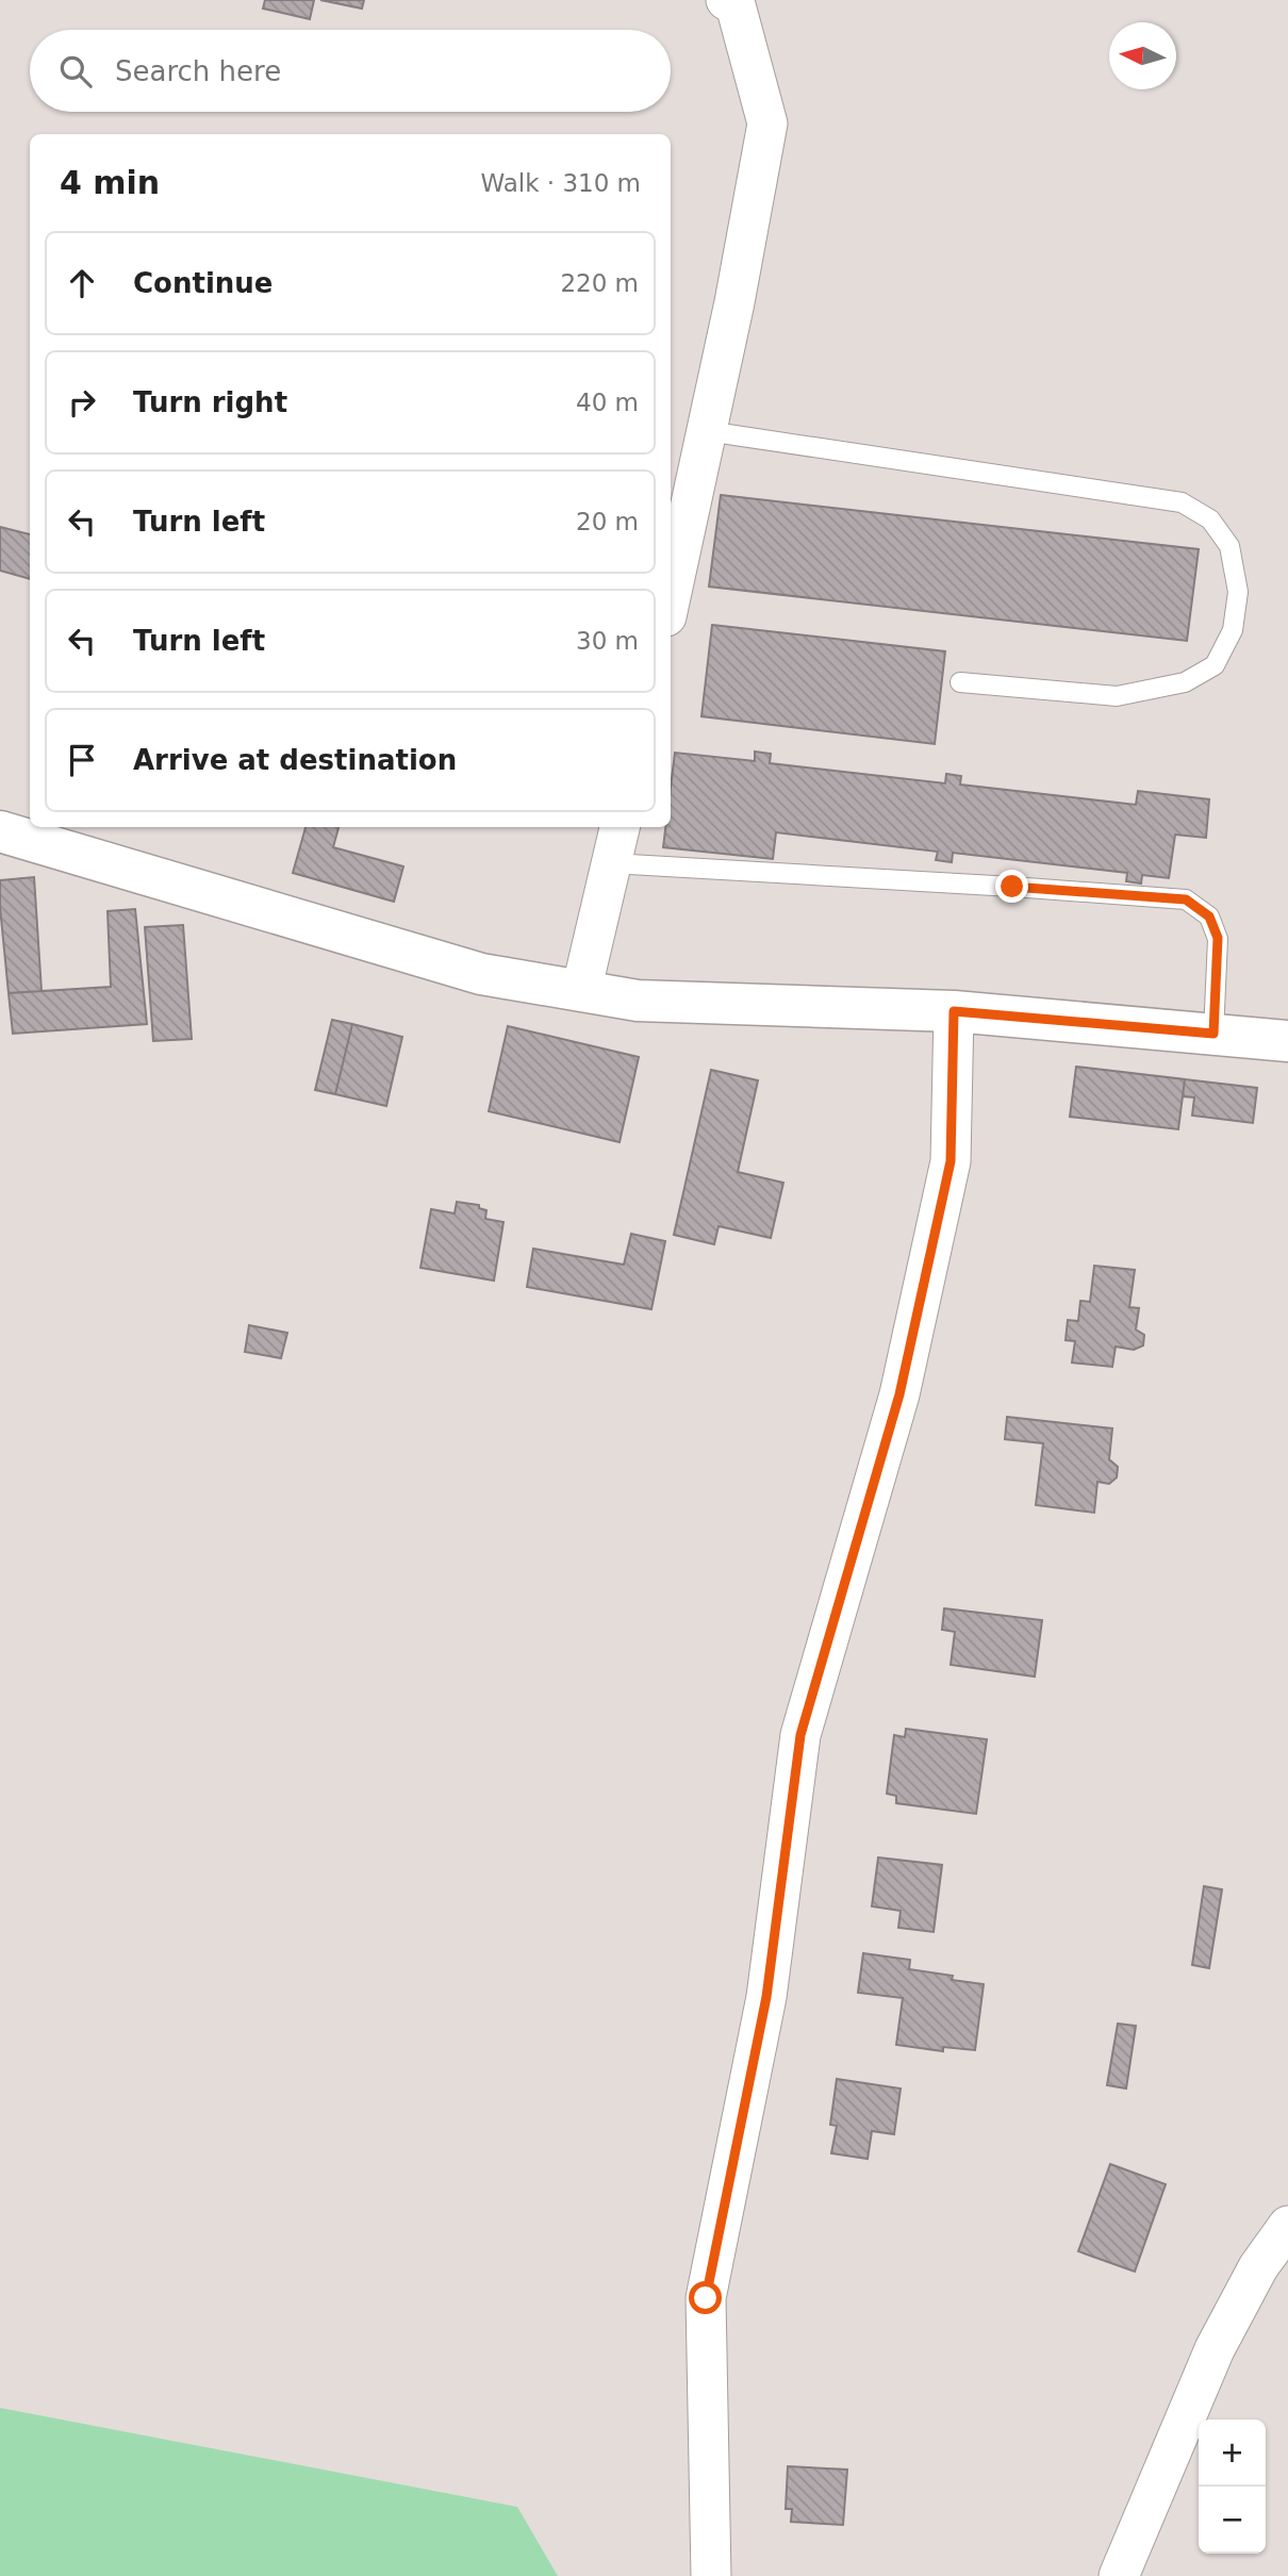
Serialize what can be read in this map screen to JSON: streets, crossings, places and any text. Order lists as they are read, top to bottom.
{
  "north": "left",
  "page": {
    "search": "Search here",
    "heading": ["4 min", "Walk · 310 m"],
    "list": [
      ["Continue", "220 m"],
      ["Turn right", "40 m"],
      ["Turn left", "20 m"],
      ["Turn left", "30 m"],
      "Arrive at destination"
    ],
    "map_buttons": ["+", "−"]
  }
}
